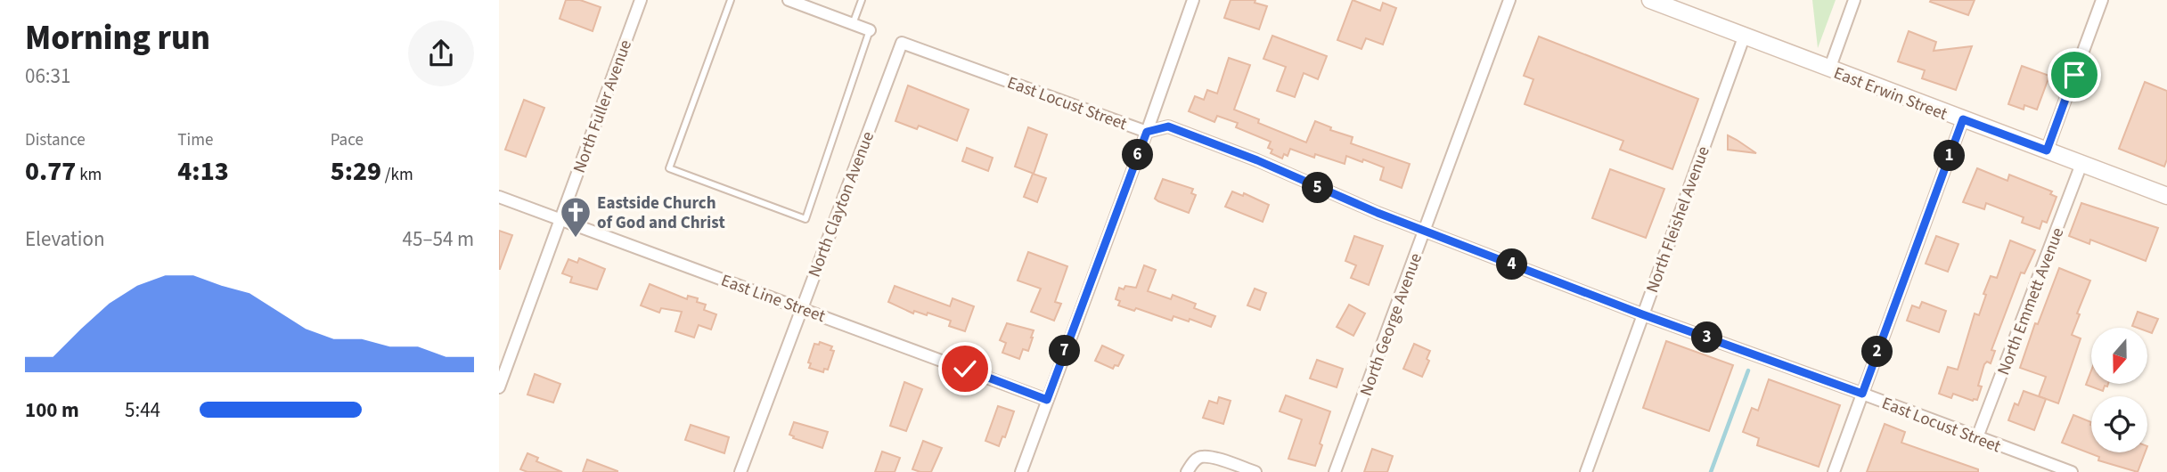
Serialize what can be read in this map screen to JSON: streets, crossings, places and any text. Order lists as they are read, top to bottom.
{
  "streets": {
    "main road": ["East Erwin Street"],
    "street": [
      "East Locust Street",
      "North Fuller Avenue",
      "North Clayton Avenue",
      "North Fleishel Avenue",
      "East Line Street",
      "North Emmett Avenue",
      "North George Avenue"
    ]
  },
  "crossings": [
    ["East Erwin Street", "North Fleishel Avenue"],
    ["East Erwin Street", "North Emmett Avenue"],
    ["East Locust Street", "North Clayton Avenue"],
    ["East Locust Street", "North Fleishel Avenue"],
    ["East Locust Street", "North Emmett Avenue"],
    ["East Locust Street", "North George Avenue"],
    ["North Fuller Avenue", "East Line Street"],
    ["North Clayton Avenue", "East Line Street"]
  ],
  "places": {
    "church": ["Eastside Church of God and Christ"]
  },
  "north": "bottom",
  "page": {
    "heading": ["Morning run", "06:31"],
    "stats": [
      ["Distance", "0.77 km"],
      ["Time", "4:13"],
      ["Pace", "5:29 /km"]
    ],
    "pins": [
      "6",
      "1",
      "5",
      "4",
      "3",
      "7",
      "2"
    ],
    "chart": ["Elevation", "45–54 m"],
    "list": [
      {
        "name": "100 m",
        "note": "5:44"
      }
    ]
  }
}
